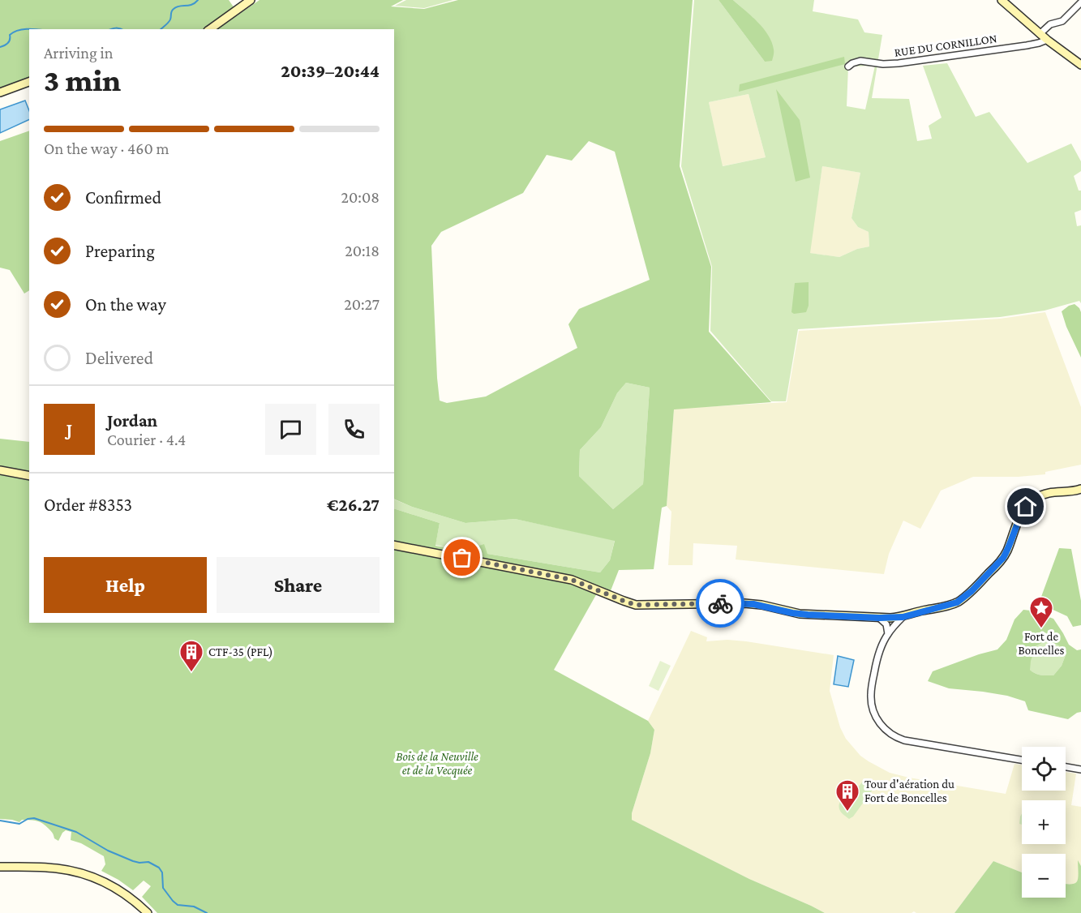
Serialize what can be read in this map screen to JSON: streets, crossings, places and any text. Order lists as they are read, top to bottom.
{
  "streets": {
    "street": ["RUE DU CORNILLON"]
  },
  "parks": ["Bois de la Neuville et de la Vecquée"],
  "places": {
    "place": ["Fort de Boncelles"],
    "building": ["CTF-35 (PFL)", "Tour d'aération du Fort de Boncelles"]
  },
  "page": {
    "heading": ["3 min", "Arriving in", "20:39–20:44"],
    "panel": [
      "Jordan",
      "Courier · 4.4",
      "Order #8353",
      "€26.27"
    ],
    "bar": "On the way · 460 m",
    "list": [
      ["Confirmed", "20:08"],
      ["Preparing", "20:18"],
      ["On the way", "20:27"],
      "Delivered"
    ],
    "round": "J",
    "buttons": ["Help", "Share"],
    "map_buttons": ["+", "−"]
  }
}
